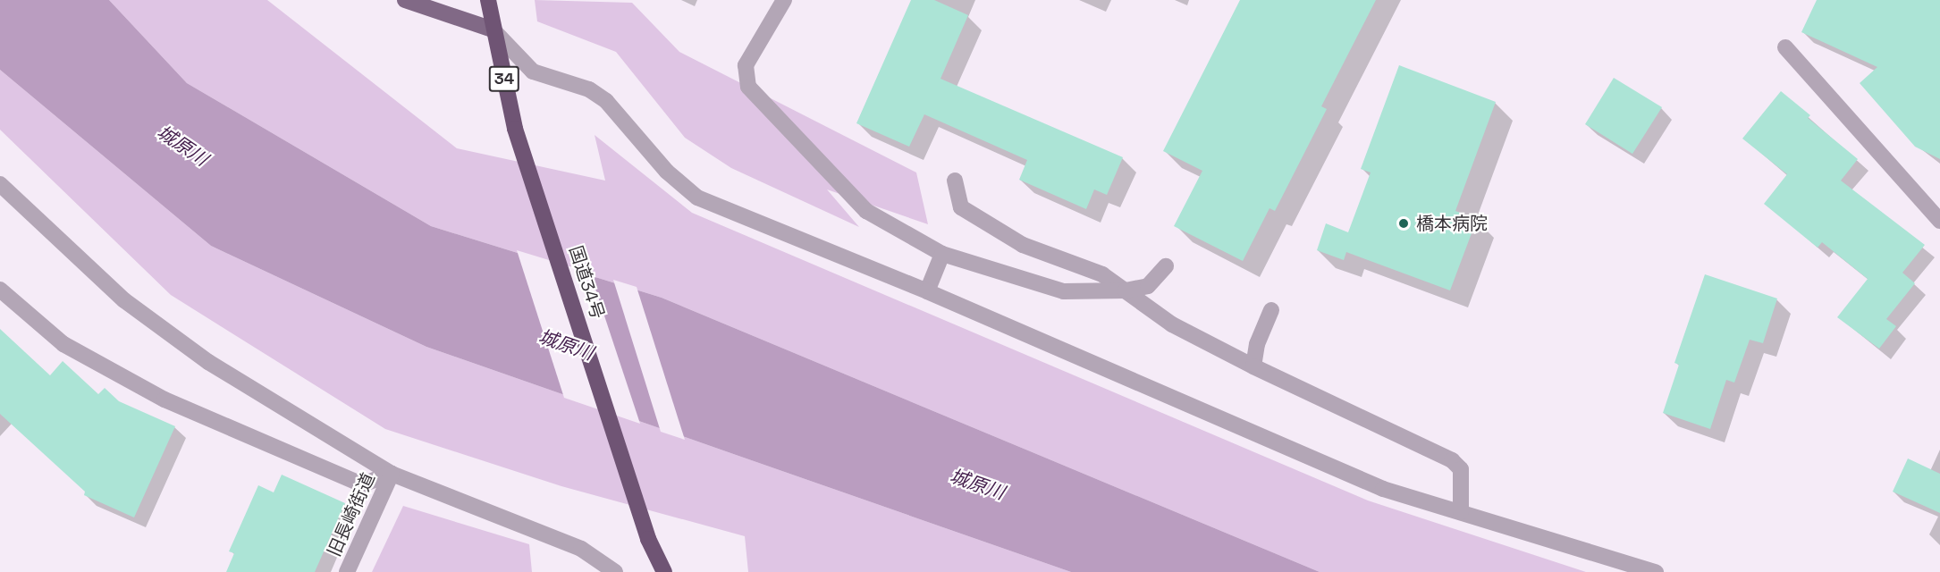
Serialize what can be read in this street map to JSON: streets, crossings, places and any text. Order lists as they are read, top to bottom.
{
  "streets": {
    "highway": ["34", "国道34号"],
    "street": ["旧長崎街道"]
  },
  "water": ["城原川"],
  "places": ["橋本病院"]
}
